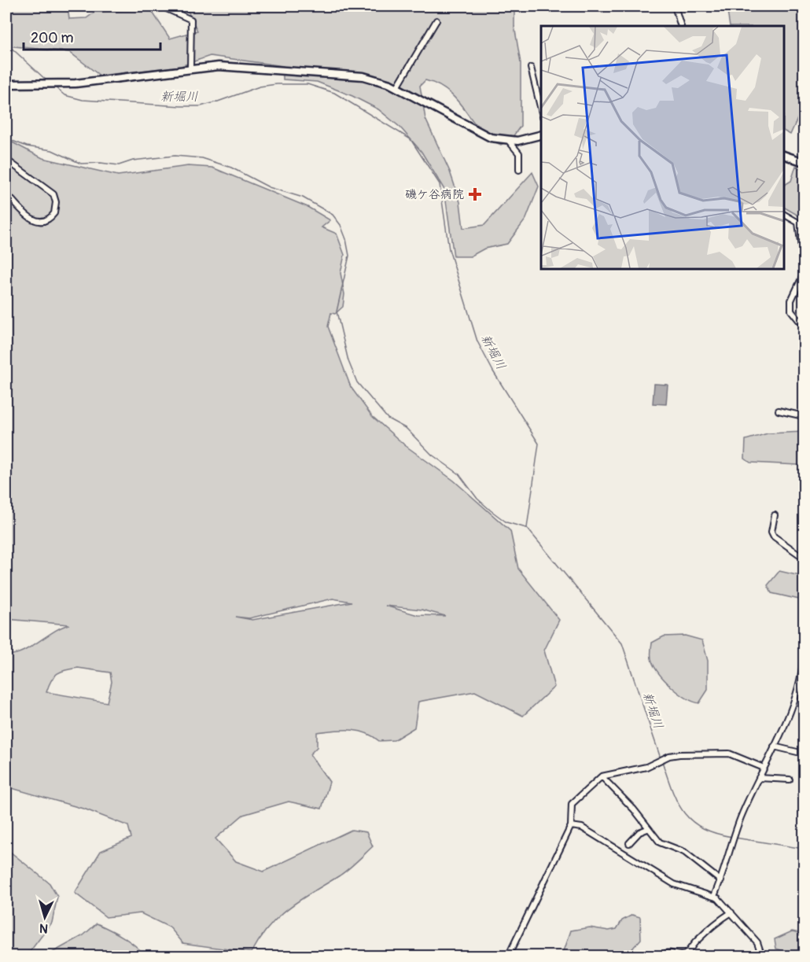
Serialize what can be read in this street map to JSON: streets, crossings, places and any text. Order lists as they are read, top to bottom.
{
  "water": ["新堀川"],
  "places": {
    "health": ["磯ケ谷病院"]
  },
  "scale_bar": "200 m",
  "north": "bottom"
}
